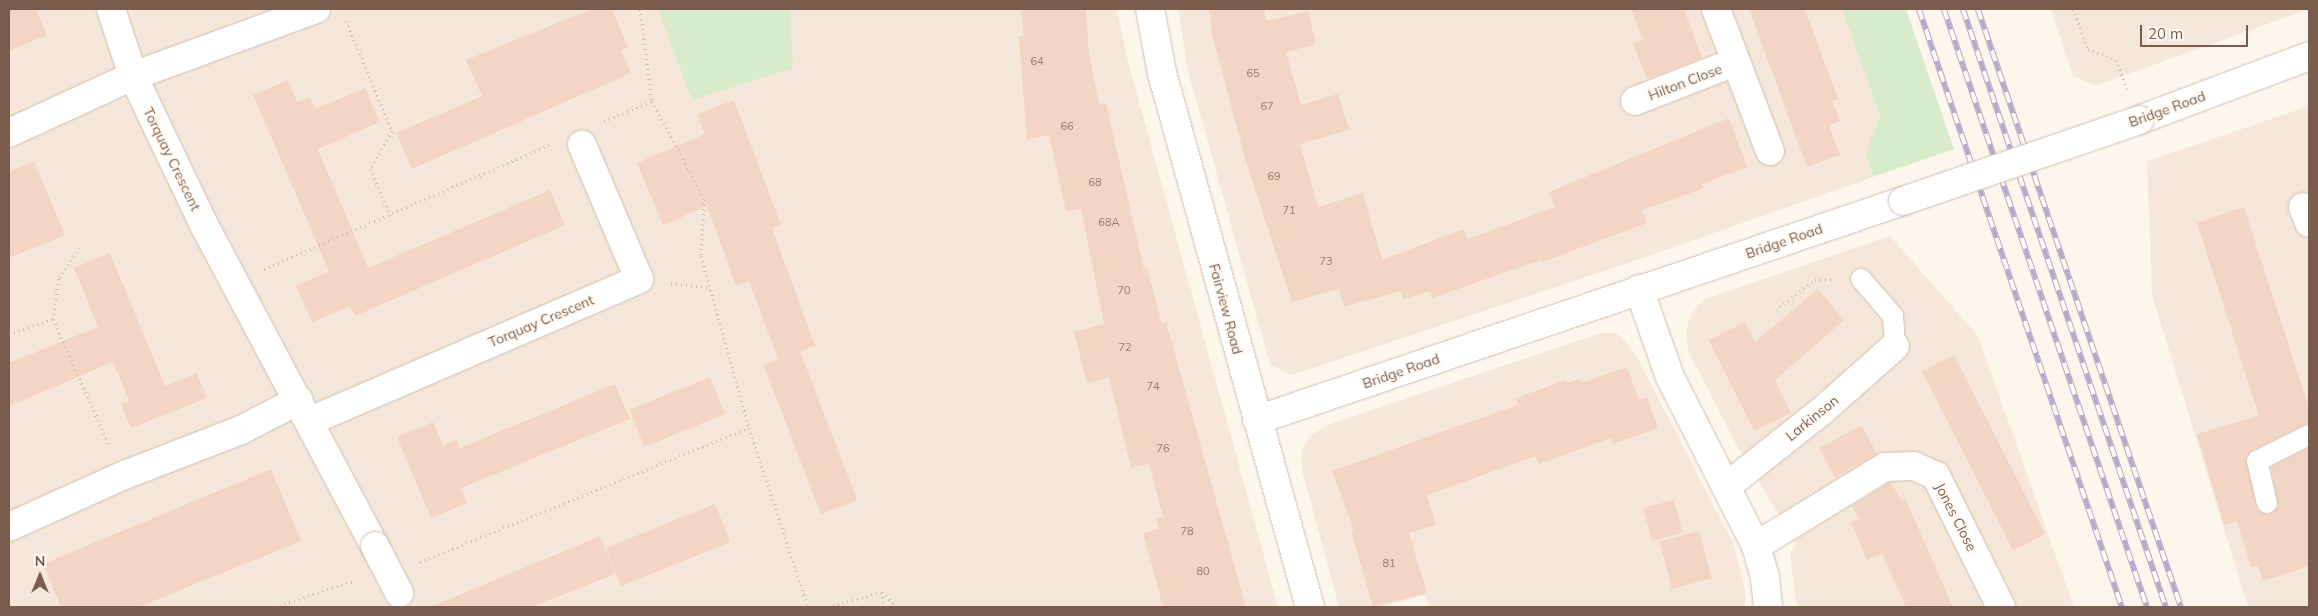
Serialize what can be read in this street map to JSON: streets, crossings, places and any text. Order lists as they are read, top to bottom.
{
  "streets": {
    "street": [
      "Hilton Close",
      "Bridge Road",
      "Torquay Crescent",
      "Fairview Road",
      "Larkinson",
      "Jones Close"
    ]
  },
  "crossings": [
    ["Bridge Road", "Fairview Road"]
  ],
  "house_numbers": [
    "64",
    "65",
    "67",
    "66",
    "69",
    "68",
    "71",
    "68A",
    "73",
    "70",
    "72",
    "74",
    "76",
    "78",
    "81",
    "80"
  ],
  "scale_bar": "20 m",
  "north": "top"
}
